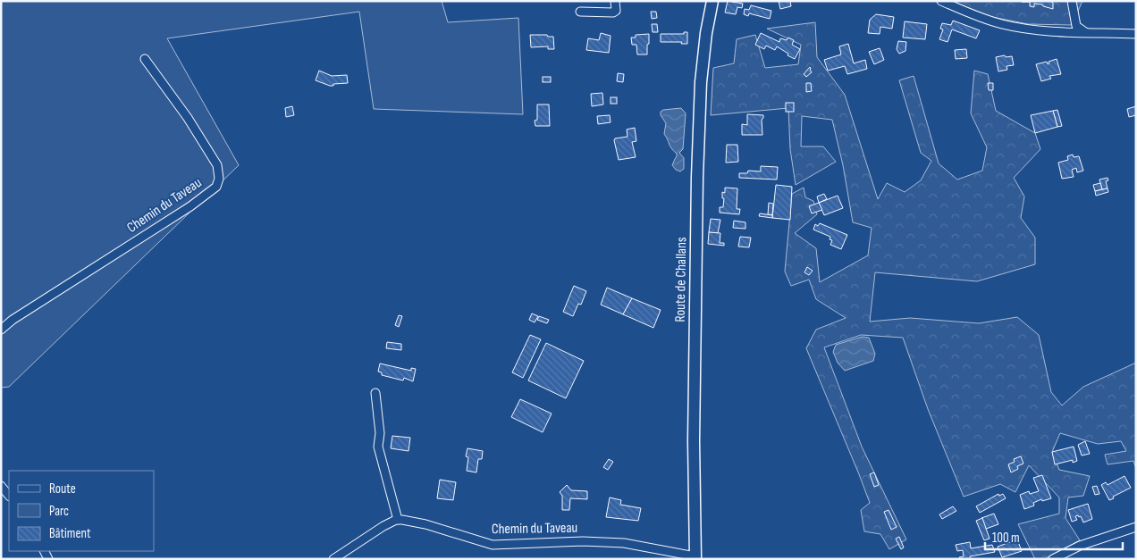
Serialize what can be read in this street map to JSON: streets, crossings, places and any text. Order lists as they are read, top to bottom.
{
  "streets": {
    "main road": ["Route de Challans"],
    "street": ["Chemin du Taveau"]
  },
  "crossings": [
    ["Chemin du Taveau", "Route de Challans"]
  ],
  "legend": ["Route", "Parc", "Bâtiment"],
  "scale_bar": "100 m"
}
